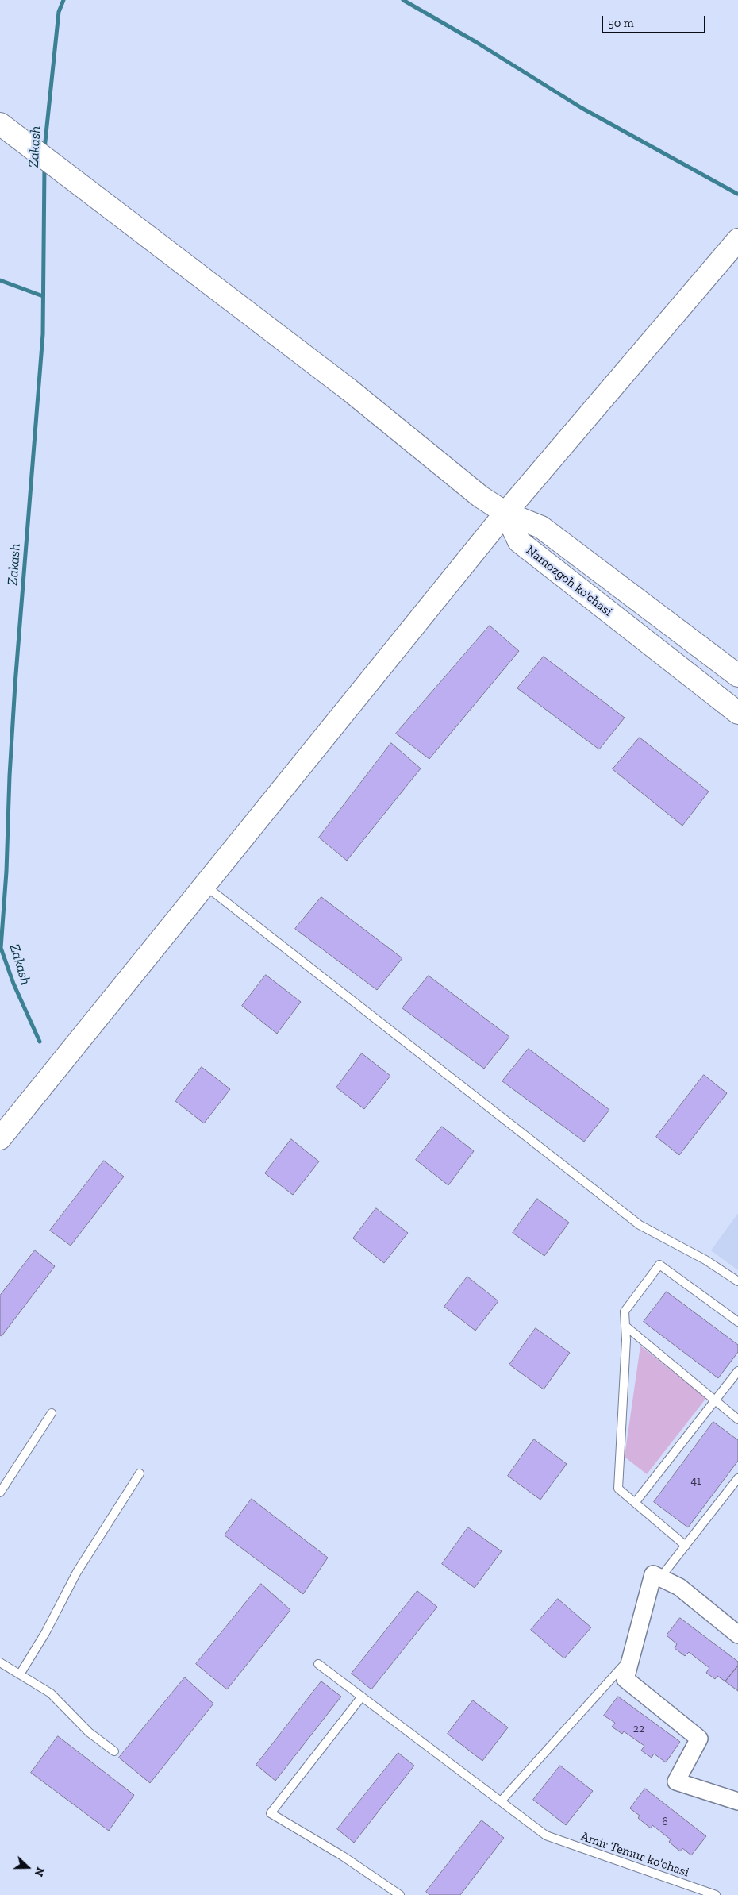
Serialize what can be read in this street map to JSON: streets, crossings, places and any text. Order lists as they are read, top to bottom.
{
  "streets": {
    "main road": ["Namozgoh ko'chasi"],
    "lane": ["Amir Temur ko'chasi"]
  },
  "water": ["Zakash"],
  "house_numbers": ["41", "22", "6"],
  "scale_bar": "50 m",
  "north": "right"
}
